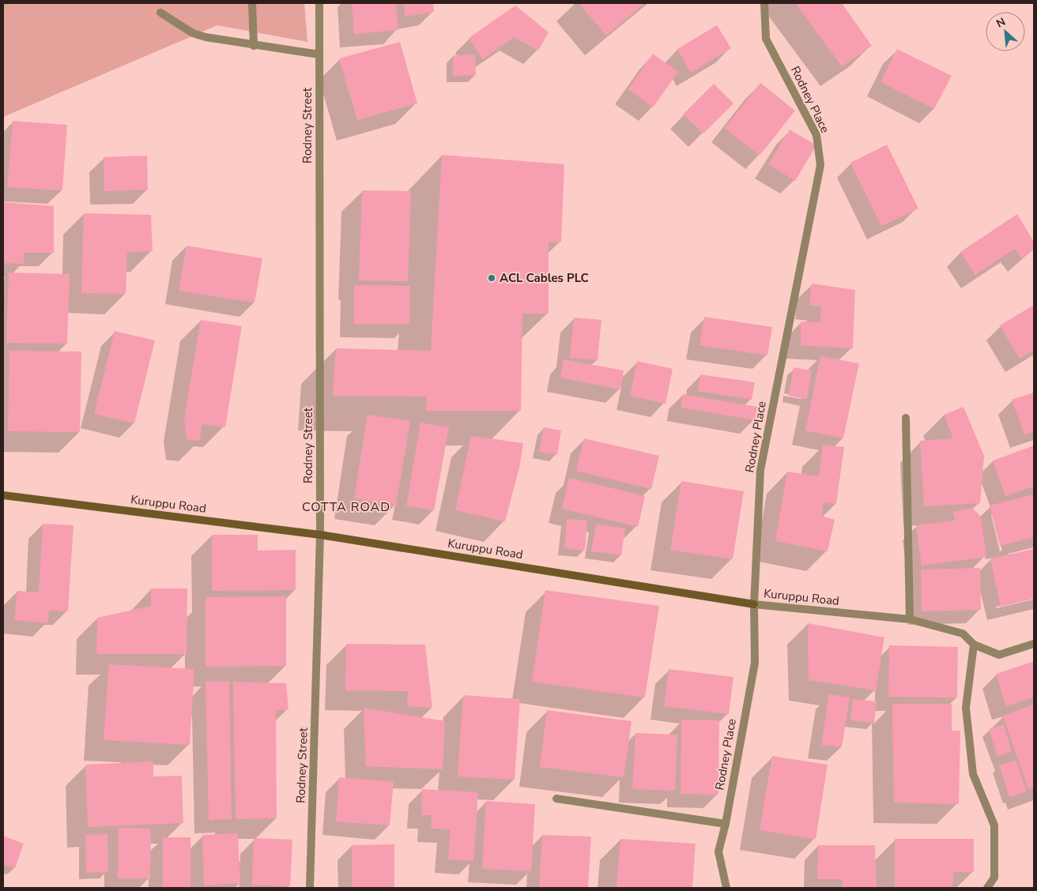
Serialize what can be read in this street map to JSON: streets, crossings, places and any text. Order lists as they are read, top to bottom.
{
  "streets": {
    "street": ["Rodney Place", "Rodney Street", "Kuruppu Road"]
  },
  "crossings": [
    ["Rodney Place", "Kuruppu Road"],
    ["Rodney Street", "Kuruppu Road"]
  ],
  "districts": ["COTTA ROAD"],
  "places": ["ACL Cables PLC"],
  "north": "top left"
}
